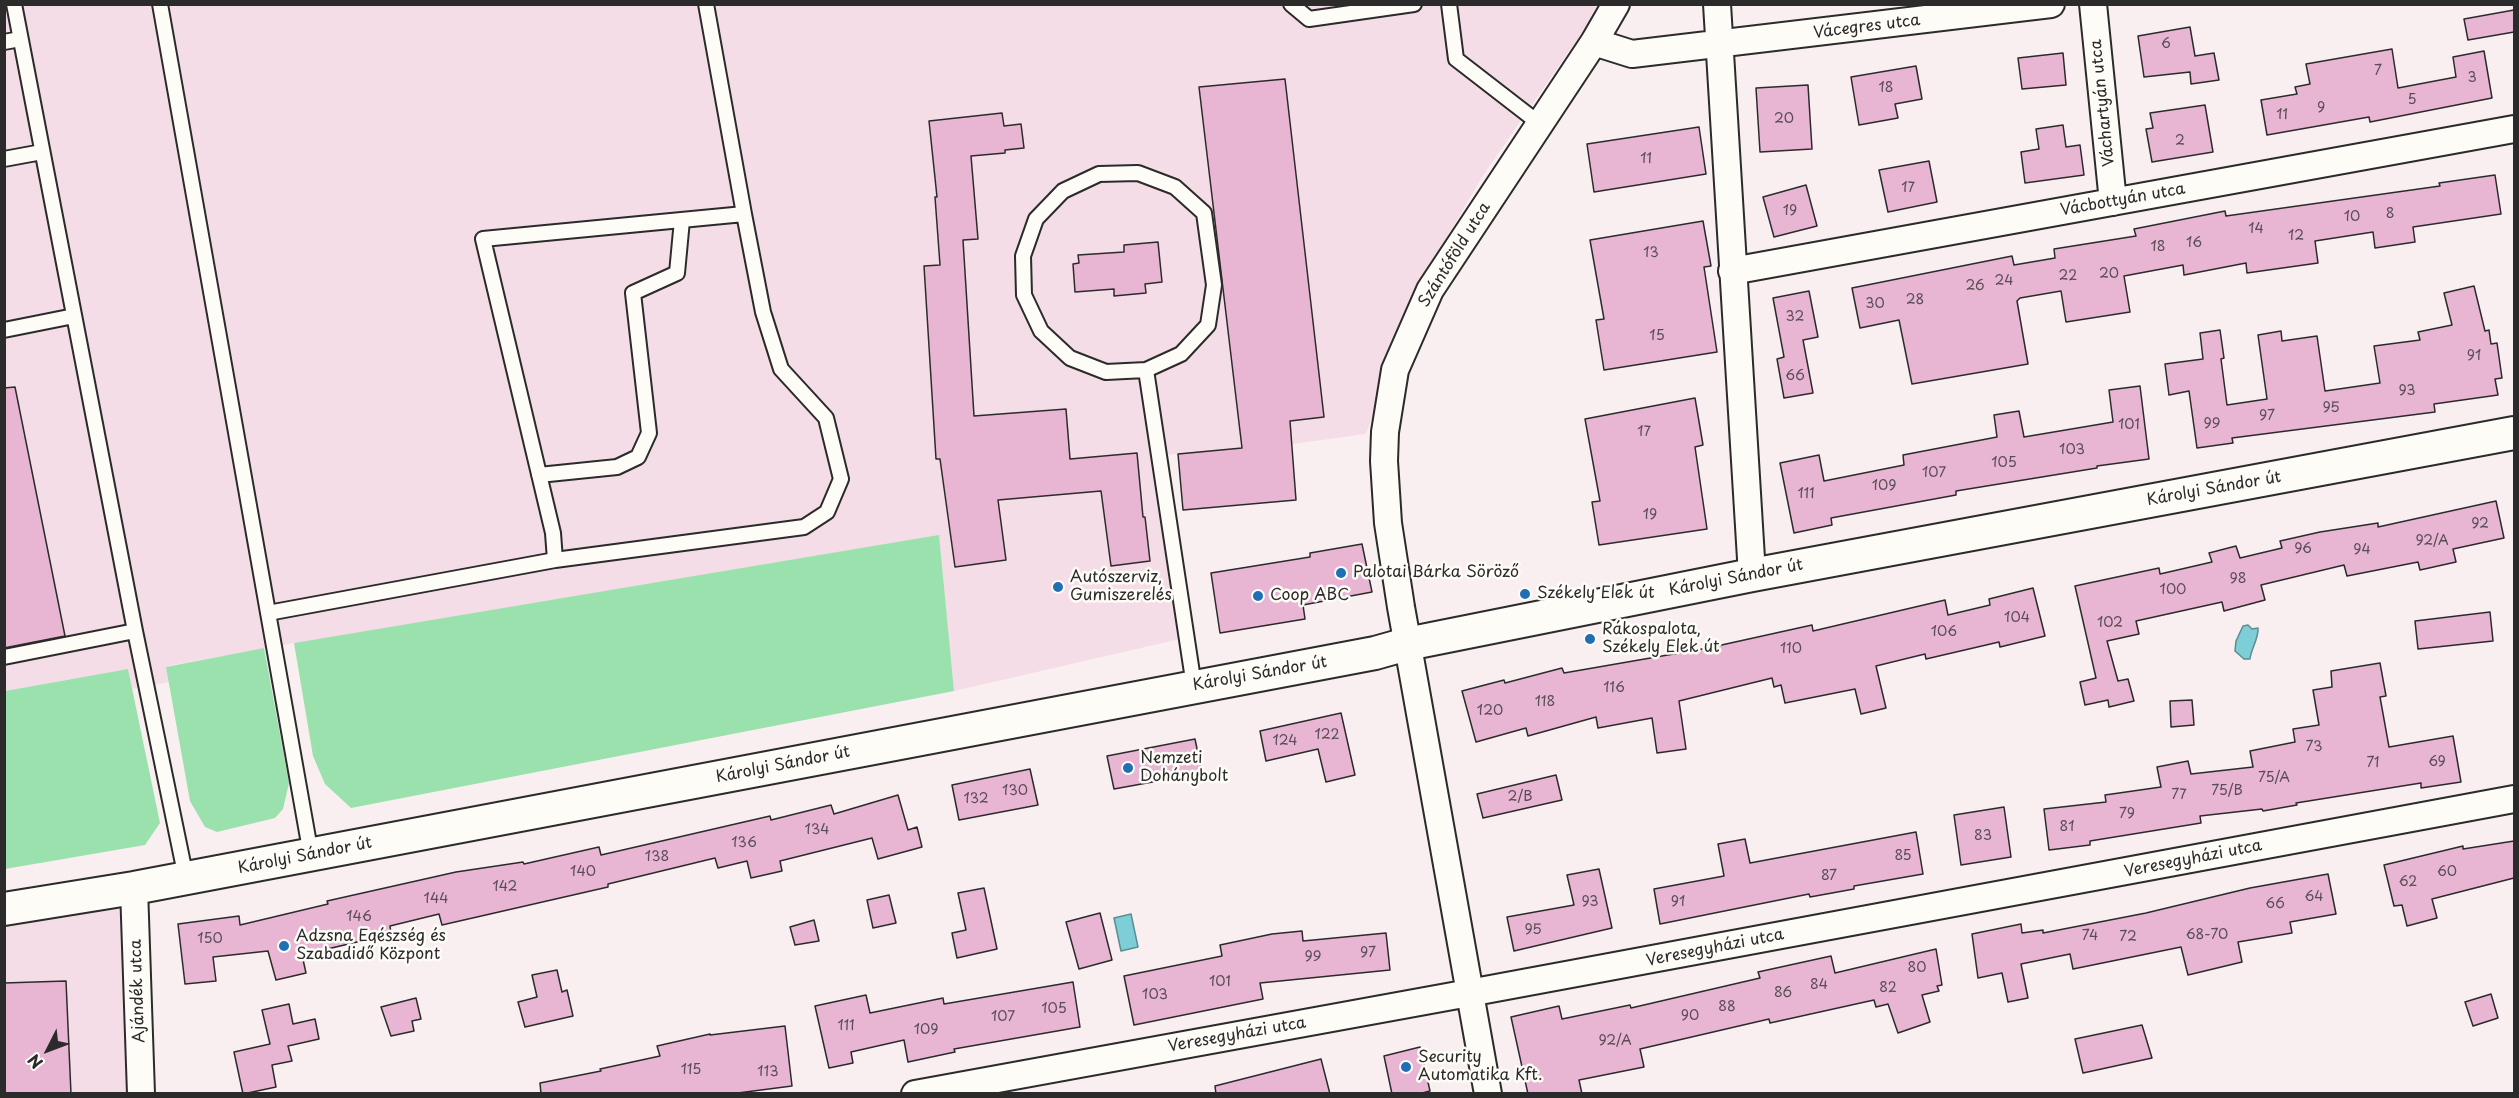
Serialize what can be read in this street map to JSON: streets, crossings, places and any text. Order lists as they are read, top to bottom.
{
  "streets": {
    "street": [
      "Vácegres utca",
      "Váchartyán utca",
      "Vácbottyán utca",
      "Szántóföld utca",
      "Károlyi Sándor út",
      "Veresegyházi utca",
      "Ajándék utca"
    ]
  },
  "crossings": [
    ["Vácegres utca", "Szántóföld utca"],
    ["Váchartyán utca", "Vácbottyán utca"],
    ["Szántóföld utca", "Károlyi Sándor út"],
    ["Károlyi Sándor út", "Ajándék utca"]
  ],
  "places": [
    "Palotai Bárka Söröző",
    "Autószerviz, Gumiszerelés",
    "Székely Elek út",
    "Coop ABC",
    "Rákospalota, Székely Elek út",
    "Nemzeti Dohánybolt",
    "Adzsna Egészség és Szabadidő Központ",
    "Security Automatika Kft."
  ],
  "house_numbers": [
    "6",
    "7",
    "3",
    "18",
    "5",
    "9",
    "11",
    "20",
    "2",
    "11",
    "17",
    "19",
    "8",
    "10",
    "14",
    "12",
    "16",
    "18",
    "13",
    "20",
    "22",
    "24",
    "26",
    "28",
    "30",
    "32",
    "15",
    "91",
    "66",
    "93",
    "95",
    "97",
    "99",
    "101",
    "17",
    "103",
    "105",
    "107",
    "109",
    "111",
    "19",
    "92",
    "92/A",
    "96",
    "94",
    "98",
    "100",
    "104",
    "102",
    "106",
    "110",
    "116",
    "118",
    "120",
    "122",
    "124",
    "73",
    "69",
    "71",
    "75/A",
    "130",
    "75/B",
    "77",
    "2/B",
    "132",
    "79",
    "81",
    "134",
    "83",
    "136",
    "85",
    "138",
    "140",
    "60",
    "87",
    "62",
    "142",
    "64",
    "144",
    "93",
    "91",
    "66",
    "146",
    "95",
    "68-70",
    "74",
    "72",
    "150",
    "97",
    "99",
    "80",
    "101",
    "84",
    "82",
    "86",
    "103",
    "88",
    "105",
    "90",
    "107",
    "111",
    "109",
    "92/A",
    "115",
    "113"
  ],
  "north": "bottom left"
}
